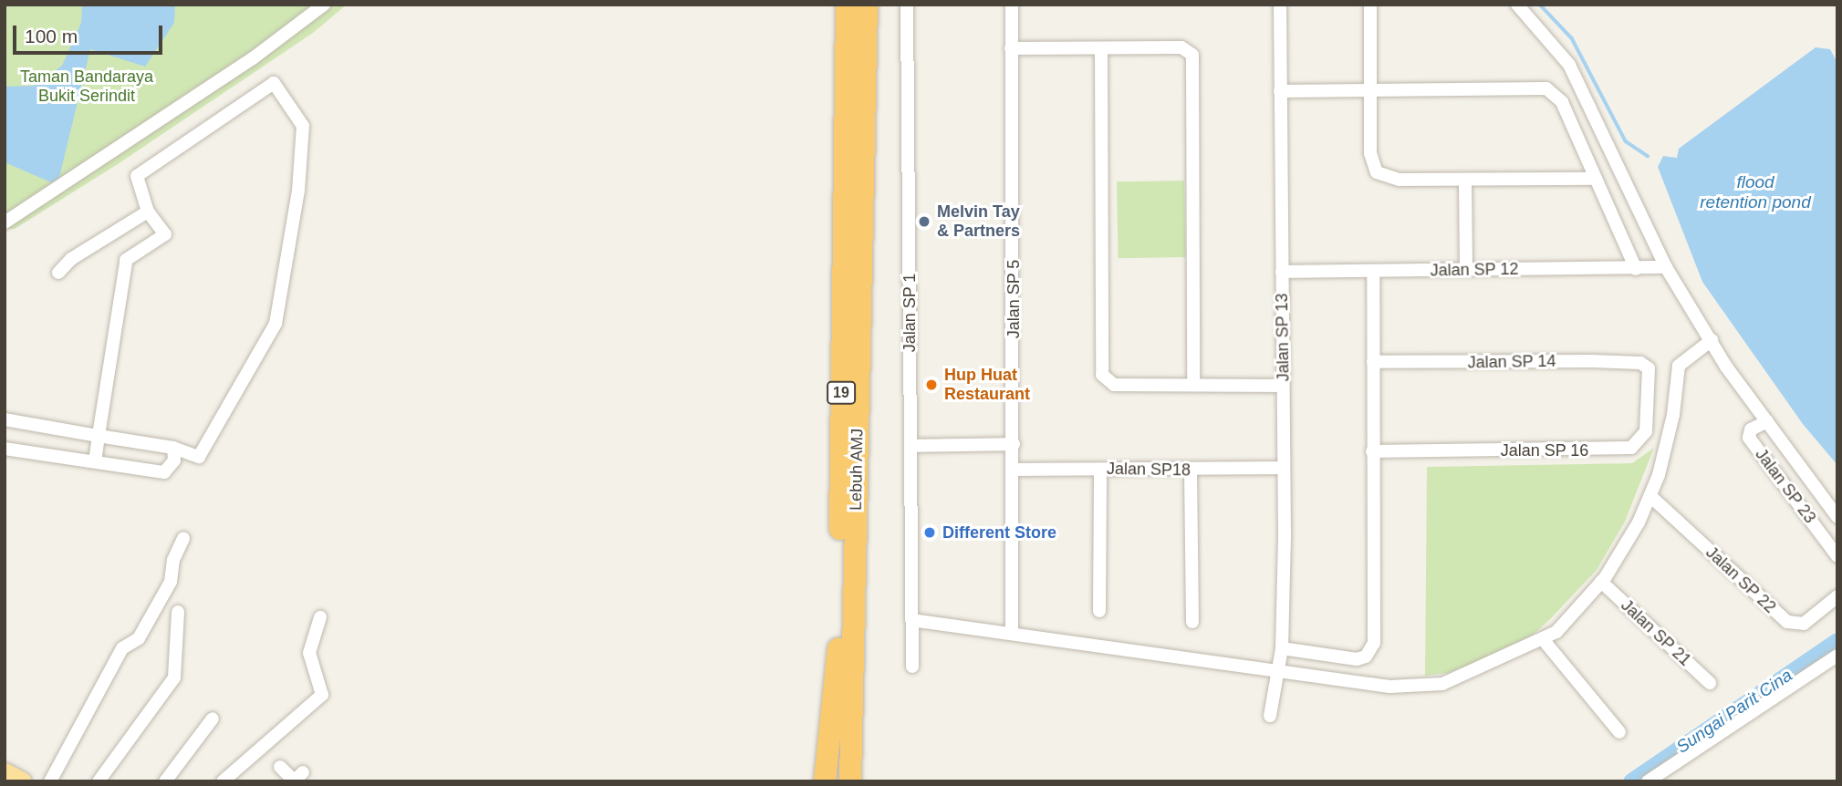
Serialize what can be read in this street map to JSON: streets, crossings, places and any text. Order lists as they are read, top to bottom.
{
  "streets": {
    "highway": ["19", "Lebuh AMJ"],
    "street": [
      "Jalan SP 12",
      "Jalan SP 5",
      "Jalan SP 1",
      "Jalan SP 13",
      "Jalan SP 14",
      "Jalan SP 16",
      "Jalan SP18",
      "Jalan SP 23",
      "Jalan SP 22",
      "Jalan SP 21"
    ]
  },
  "crossings": [
    ["Jalan SP 12", "Jalan SP 13"],
    ["Jalan SP 5", "Jalan SP18"],
    ["Jalan SP 13", "Jalan SP18"],
    ["Jalan SP 14", "Jalan SP 16"]
  ],
  "water": ["flood retention pond", "Sungai Parit Cina"],
  "parks": ["Taman Bandaraya Bukit Serindit"],
  "places": ["Melvin Tay & Partners", "Hup Huat Restaurant", "Different Store"],
  "scale_bar": "100 m"
}
